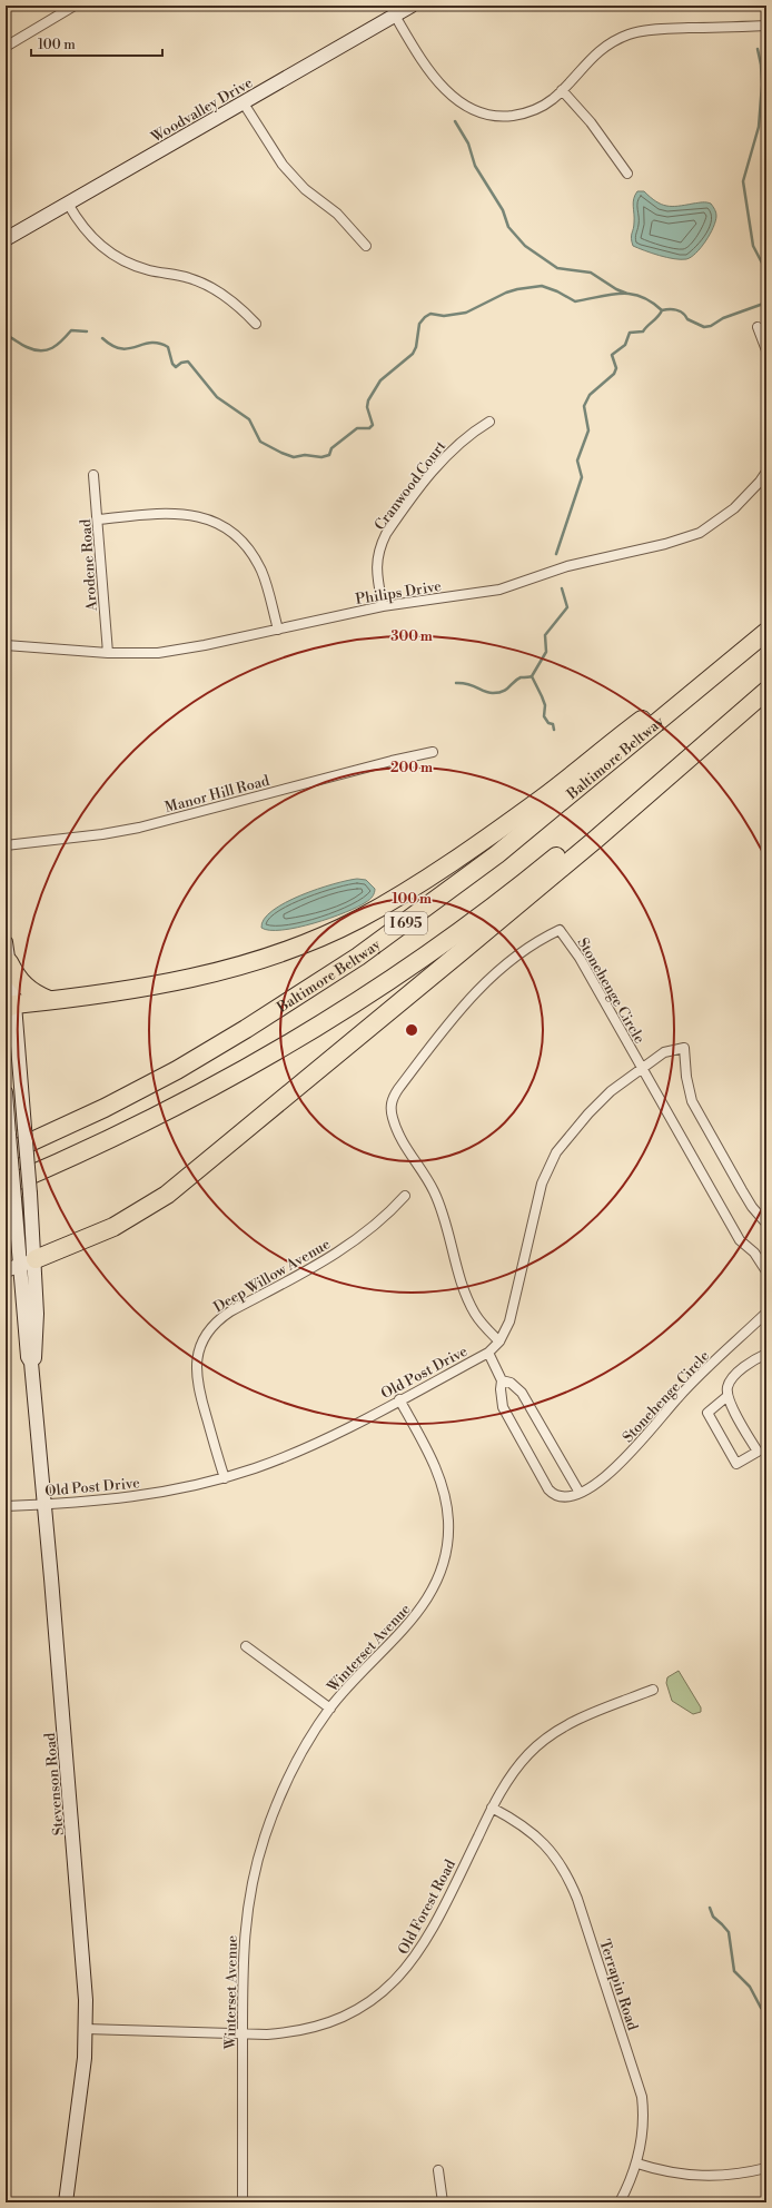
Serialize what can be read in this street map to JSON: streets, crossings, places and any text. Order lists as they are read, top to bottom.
{
  "streets": {
    "highway": ["Baltimore Beltway", "I 695"],
    "main road": ["Woodvalley Drive", "Stevenson Road"],
    "street": [
      "Cranwood Court",
      "Arodene Road",
      "Philips Drive",
      "Manor Hill Road",
      "Stonehenge Circle",
      "Deep Willow Avenue",
      "Old Post Drive",
      "Winterset Avenue",
      "Old Forest Road",
      "Terrapin Road"
    ]
  },
  "crossings": [
    ["Cranwood Court", "Philips Drive"],
    ["Arodene Road", "Philips Drive"],
    ["I 695", "Stevenson Road"],
    ["Stonehenge Circle", "Old Post Drive"],
    ["Deep Willow Avenue", "Old Post Drive"],
    ["Old Post Drive", "Winterset Avenue"],
    ["Old Post Drive", "Stevenson Road"],
    ["Winterset Avenue", "Old Forest Road"],
    ["Stevenson Road", "Old Forest Road"],
    ["Old Forest Road", "Terrapin Road"]
  ],
  "scale_bar": "100 m",
  "rings": ["300 m", "200 m", "100 m"]
}
